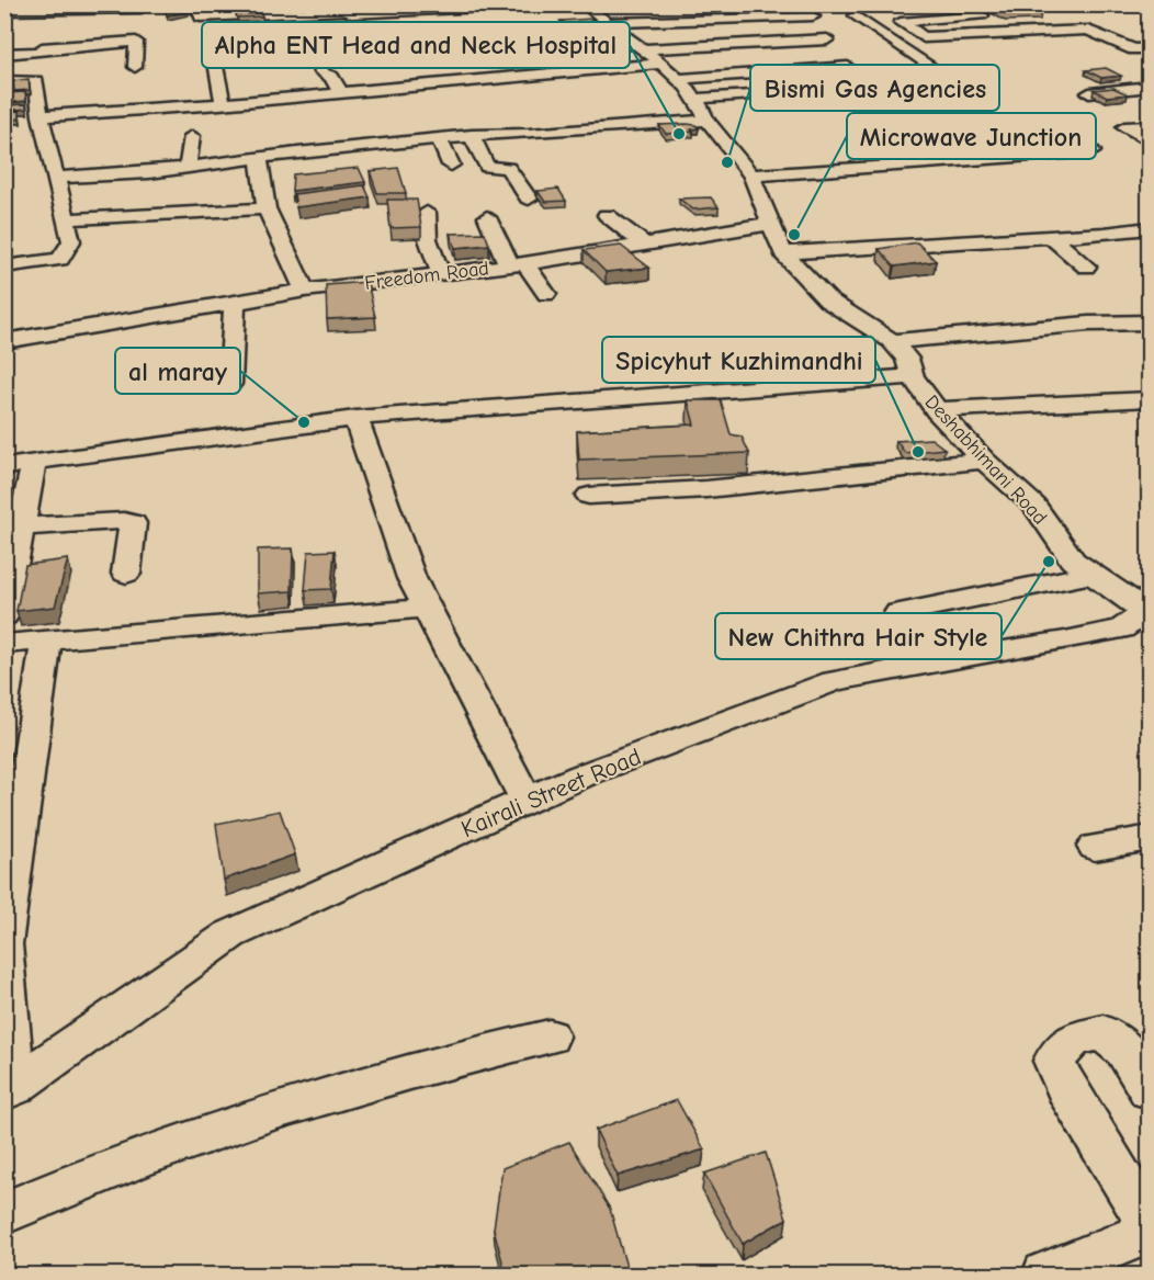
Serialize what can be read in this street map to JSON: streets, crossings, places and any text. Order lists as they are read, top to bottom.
{
  "streets": {
    "street": ["Freedom Road", "Deshabhimani Road", "Kairali Street Road"]
  },
  "crossings": [
    ["Freedom Road", "Deshabhimani Road"],
    ["Deshabhimani Road", "Kairali Street Road"]
  ],
  "places": [
    "Alpha ENT Head and Neck Hospital",
    "Bismi Gas Agencies",
    "Microwave Junction",
    "al maray",
    "Spicyhut Kuzhimandhi",
    "New Chithra Hair Style"
  ]
}
